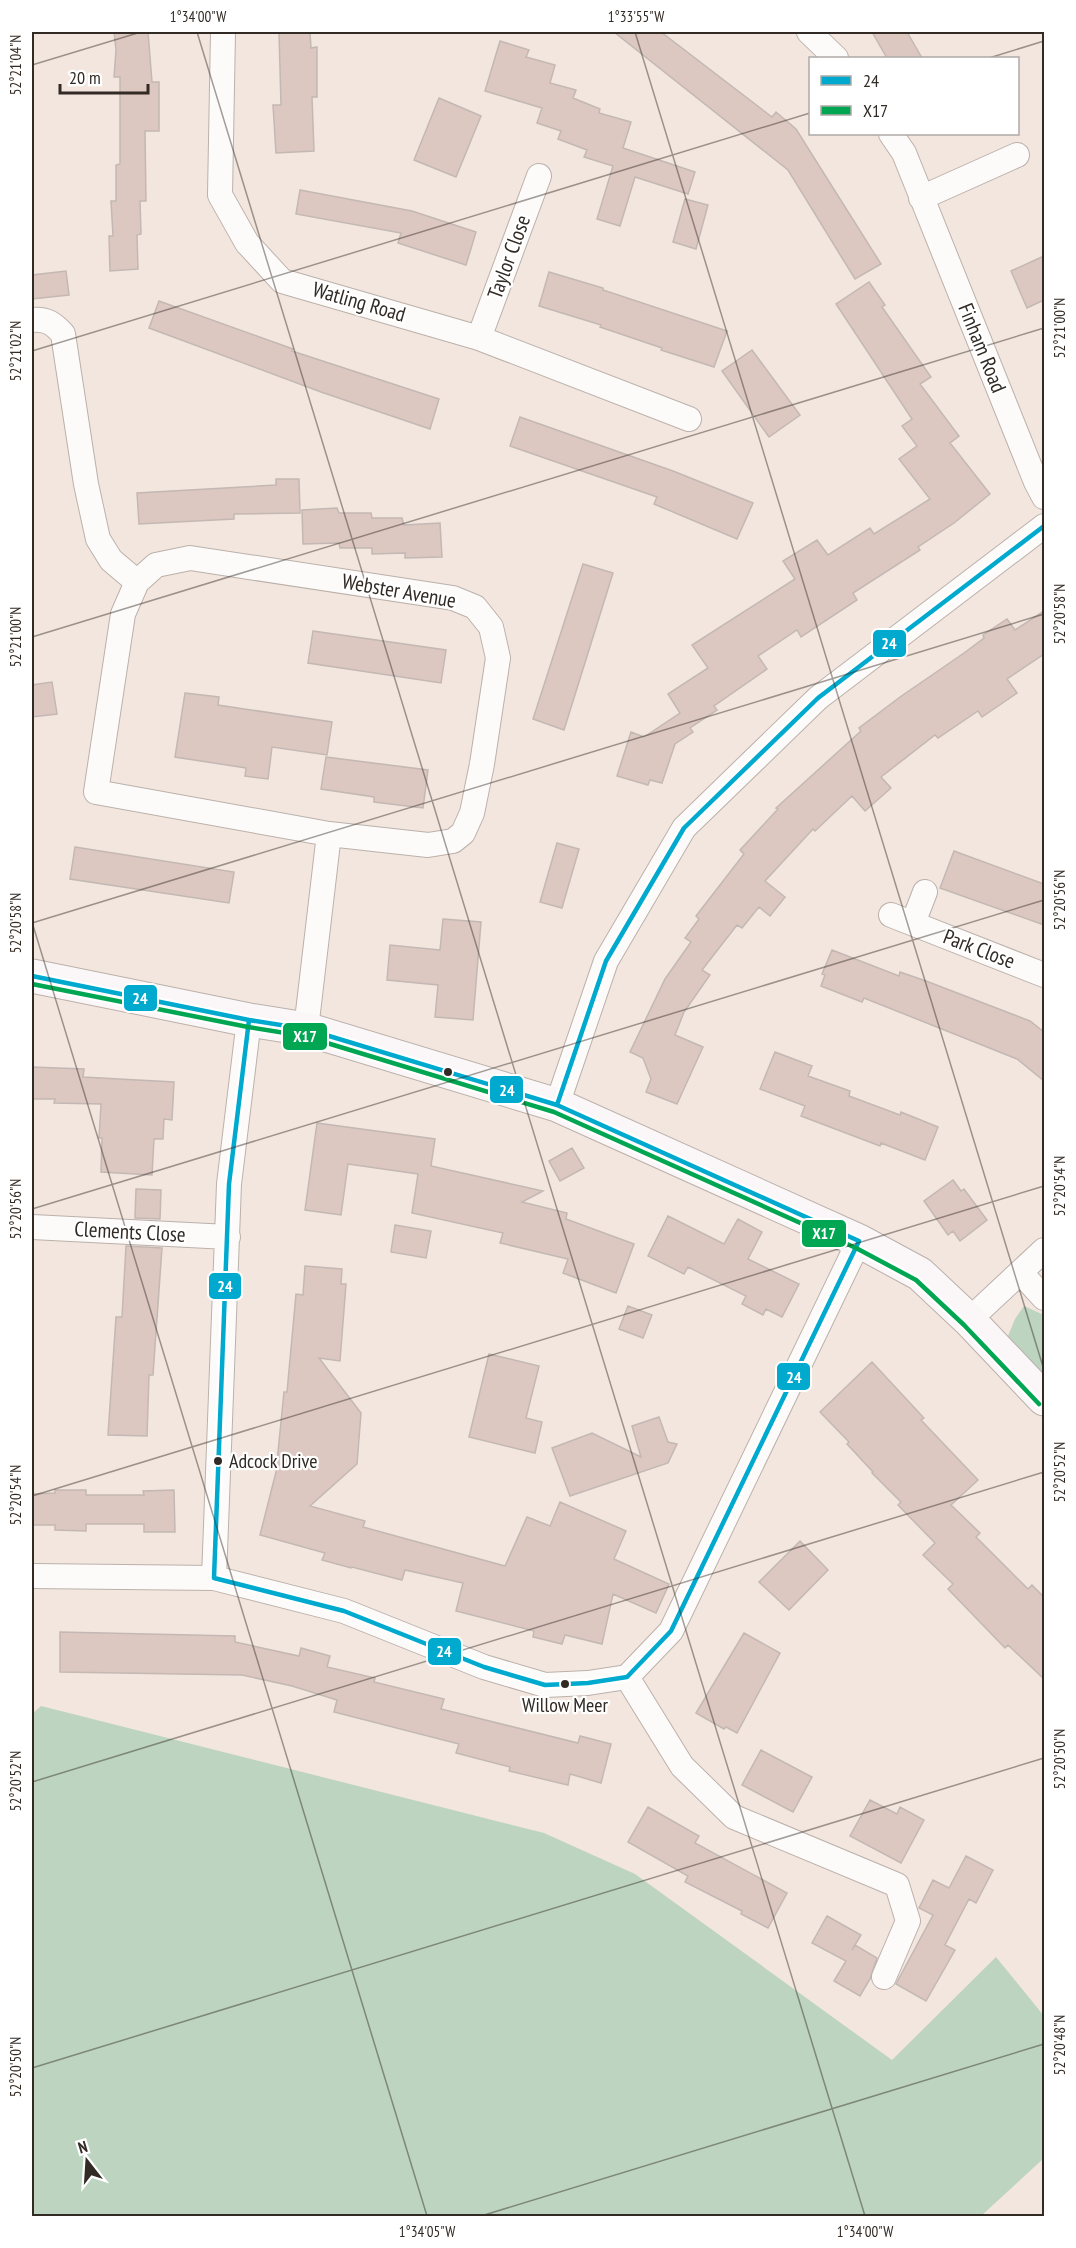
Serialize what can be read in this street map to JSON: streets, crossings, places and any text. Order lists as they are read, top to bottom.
{
  "streets": {
    "street": [
      "Taylor Close",
      "Watling Road",
      "Finham Road",
      "Webster Avenue",
      "Park Close",
      "Clements Close"
    ]
  },
  "crossings": [
    ["Taylor Close", "Watling Road"]
  ],
  "places": ["Adcock Drive", "Willow Meer"],
  "lines": ["transit line 24", "transit line X17"],
  "legend": ["24", "X17"],
  "scale_bar": "20 m",
  "north": "top",
  "coordinates": [
    "1°34'00\"W",
    "1°33'55\"W",
    "52°21'04\"N",
    "52°21'00\"N",
    "52°21'02\"N",
    "52°20'58\"N",
    "52°20'56\"N",
    "52°20'54\"N",
    "52°20'52\"N",
    "52°20'50\"N",
    "52°20'48\"N",
    "1°34'05\"W"
  ]
}
